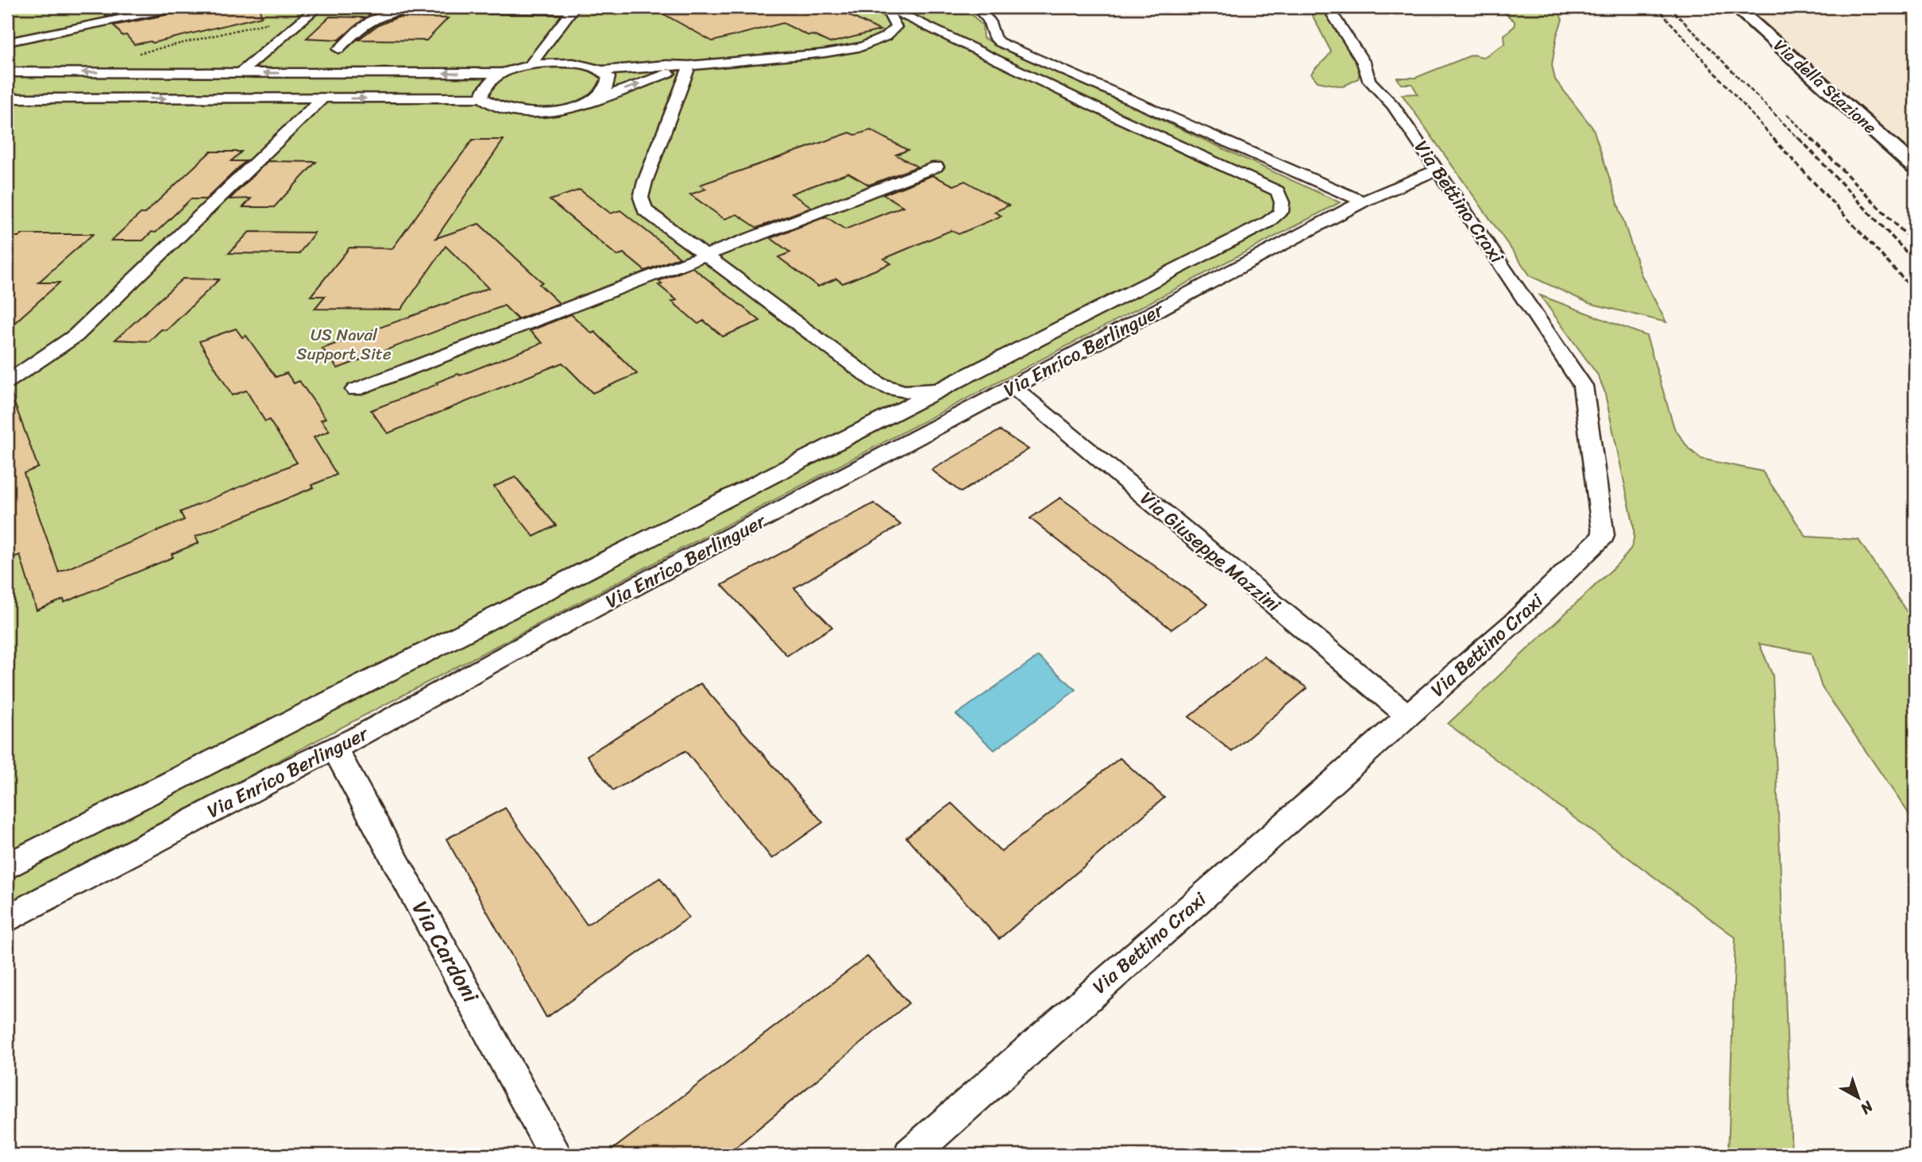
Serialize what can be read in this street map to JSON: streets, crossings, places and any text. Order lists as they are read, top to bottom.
{
  "streets": {
    "street": [
      "Via della Stazione",
      "Via Bettino Craxi",
      "Via Enrico Berlinguer",
      "Via Giuseppe Mazzini",
      "Via Cardoni"
    ]
  },
  "crossings": [
    ["Via Bettino Craxi", "Via Enrico Berlinguer"],
    ["Via Bettino Craxi", "Via Giuseppe Mazzini"],
    ["Via Enrico Berlinguer", "Via Giuseppe Mazzini"],
    ["Via Enrico Berlinguer", "Via Cardoni"]
  ],
  "parks": ["US Naval Support Site"],
  "north": "bottom right"
}
